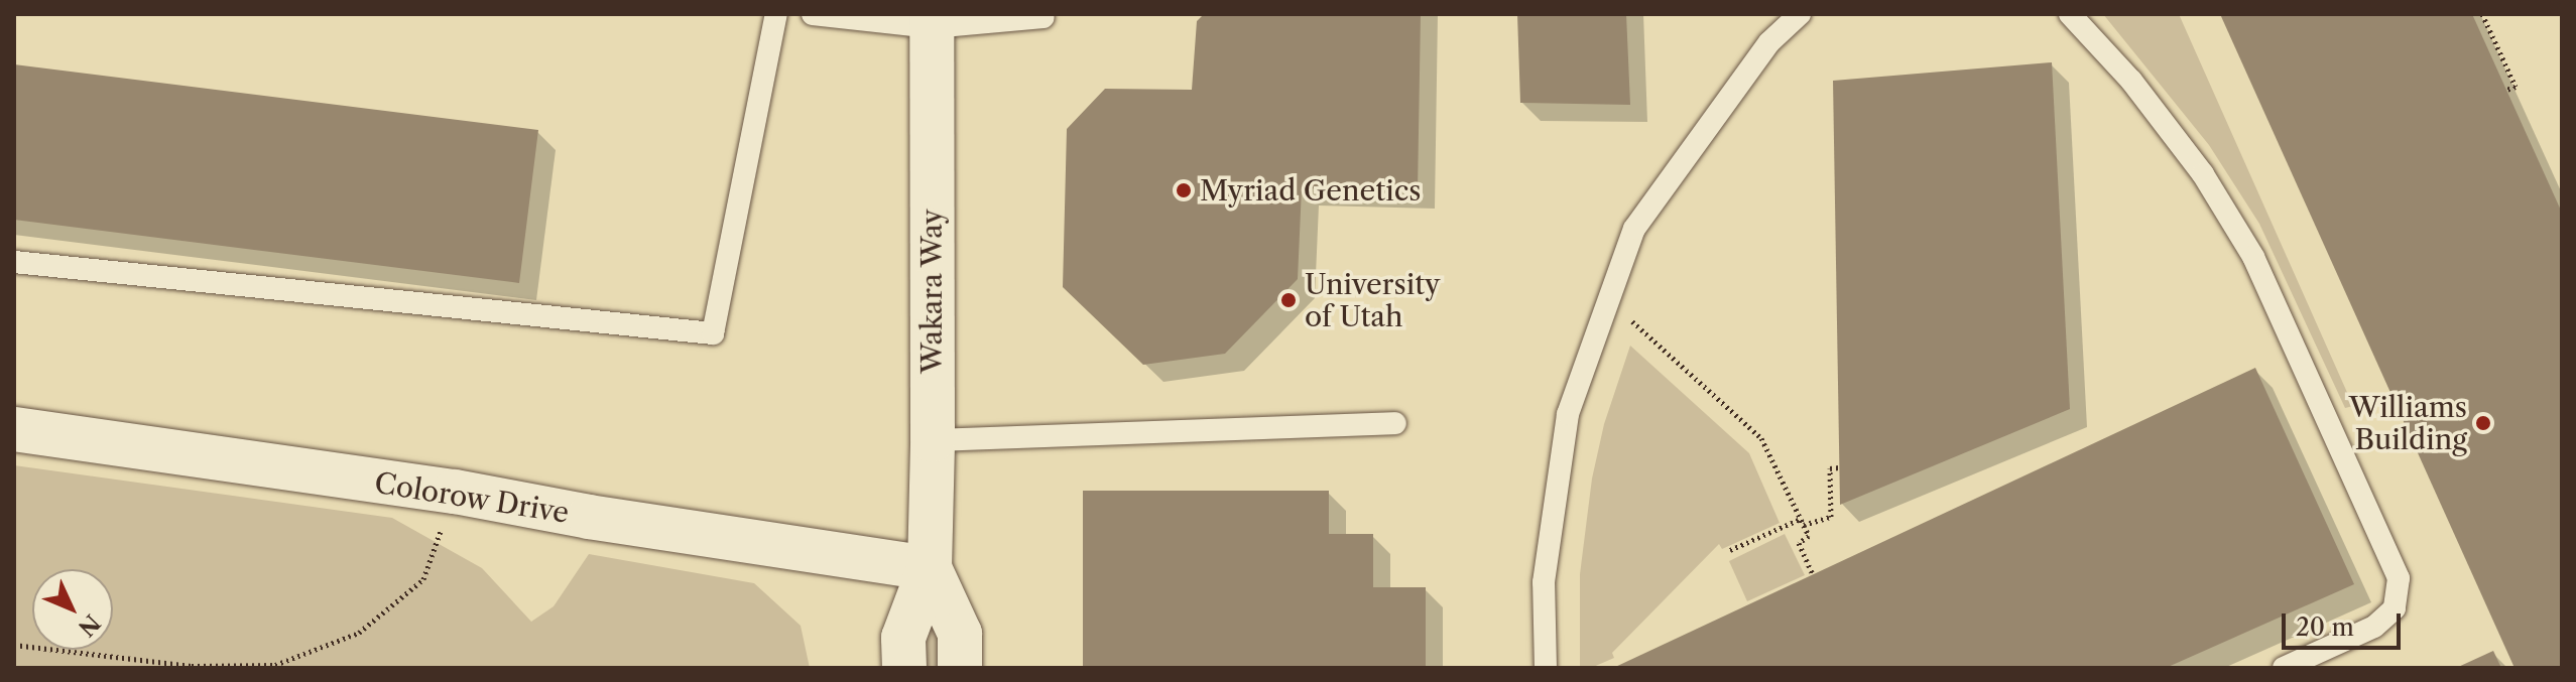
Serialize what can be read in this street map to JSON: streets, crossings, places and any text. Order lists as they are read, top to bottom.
{
  "streets": {
    "street": ["Wakara Way", "Colorow Drive"]
  },
  "crossings": [
    ["Wakara Way", "Colorow Drive"]
  ],
  "places": ["Myriad Genetics", "University of Utah", "Williams Building"],
  "scale_bar": "20 m",
  "north": "bottom right"
}
